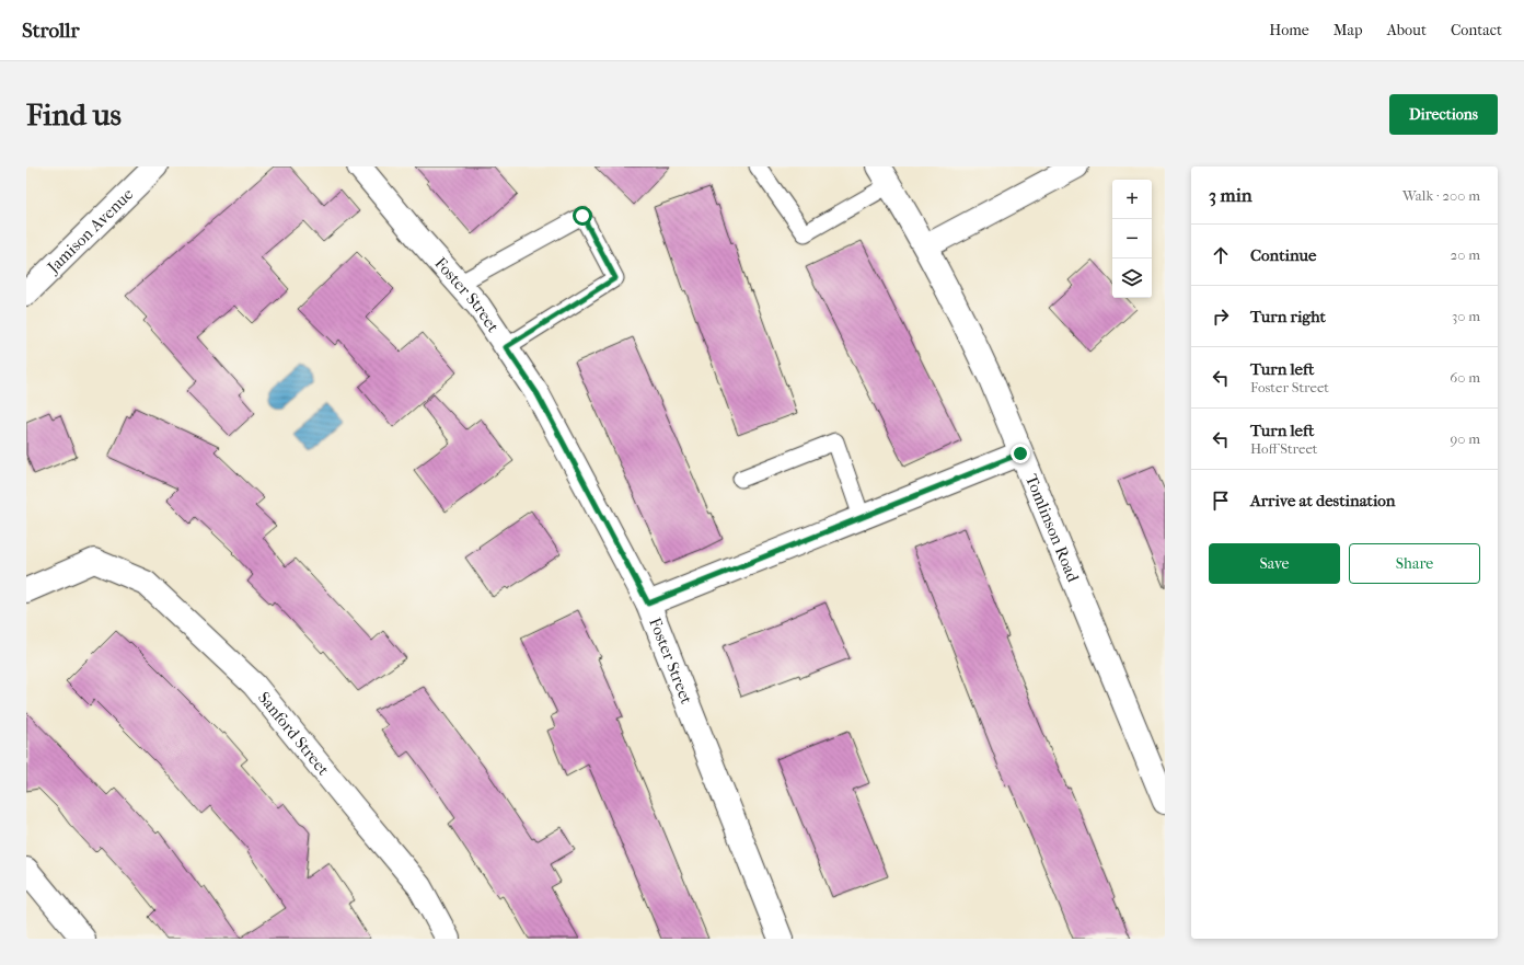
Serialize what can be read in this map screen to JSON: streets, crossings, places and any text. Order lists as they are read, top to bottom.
{
  "streets": {
    "street": [
      "Jamison Avenue",
      "Foster Street",
      "Tomlinson Road",
      "Sanford Street"
    ]
  },
  "page": {
    "header": "Strollr",
    "nav": [
      "Home",
      "Map",
      "About",
      "Contact"
    ],
    "buttons": [
      "Directions",
      ["Save", "Share"]
    ],
    "title": "Find us",
    "heading": ["3 min", "Walk · 200 m"],
    "map_buttons": ["+", "−"],
    "list": [
      ["Continue", "20 m"],
      ["Turn right", "30 m"],
      ["Turn left", "Foster Street", "60 m"],
      ["Turn left", "Hoff Street", "90 m"],
      "Arrive at destination"
    ]
  }
}
